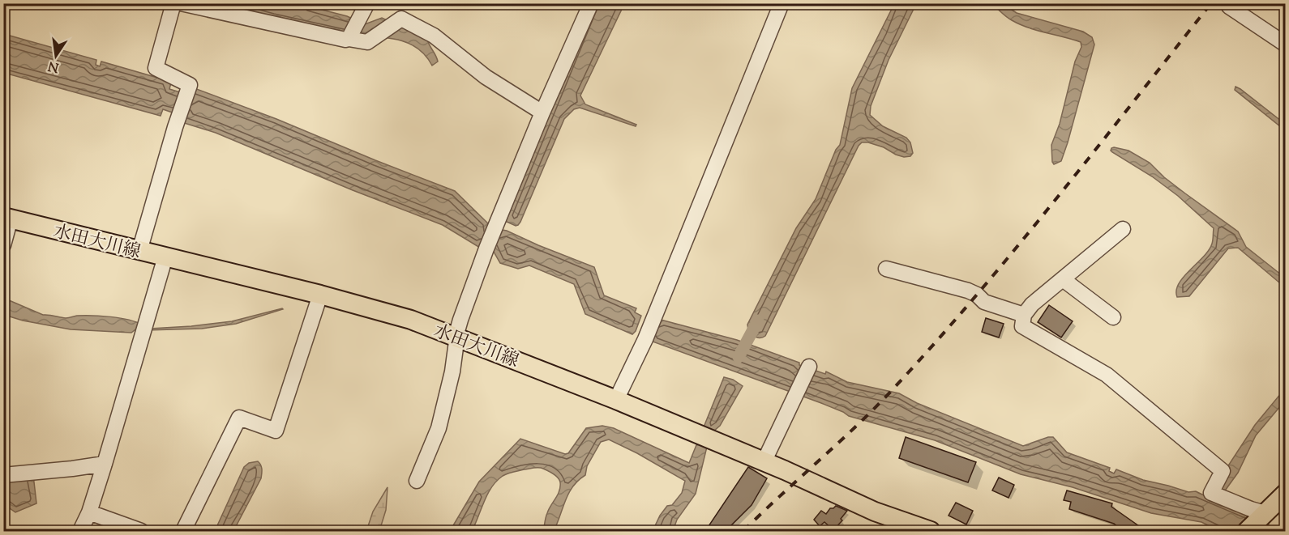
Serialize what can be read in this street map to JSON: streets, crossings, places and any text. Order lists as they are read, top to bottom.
{
  "streets": {
    "main road": ["水田大川線"]
  },
  "north": "bottom"
}
